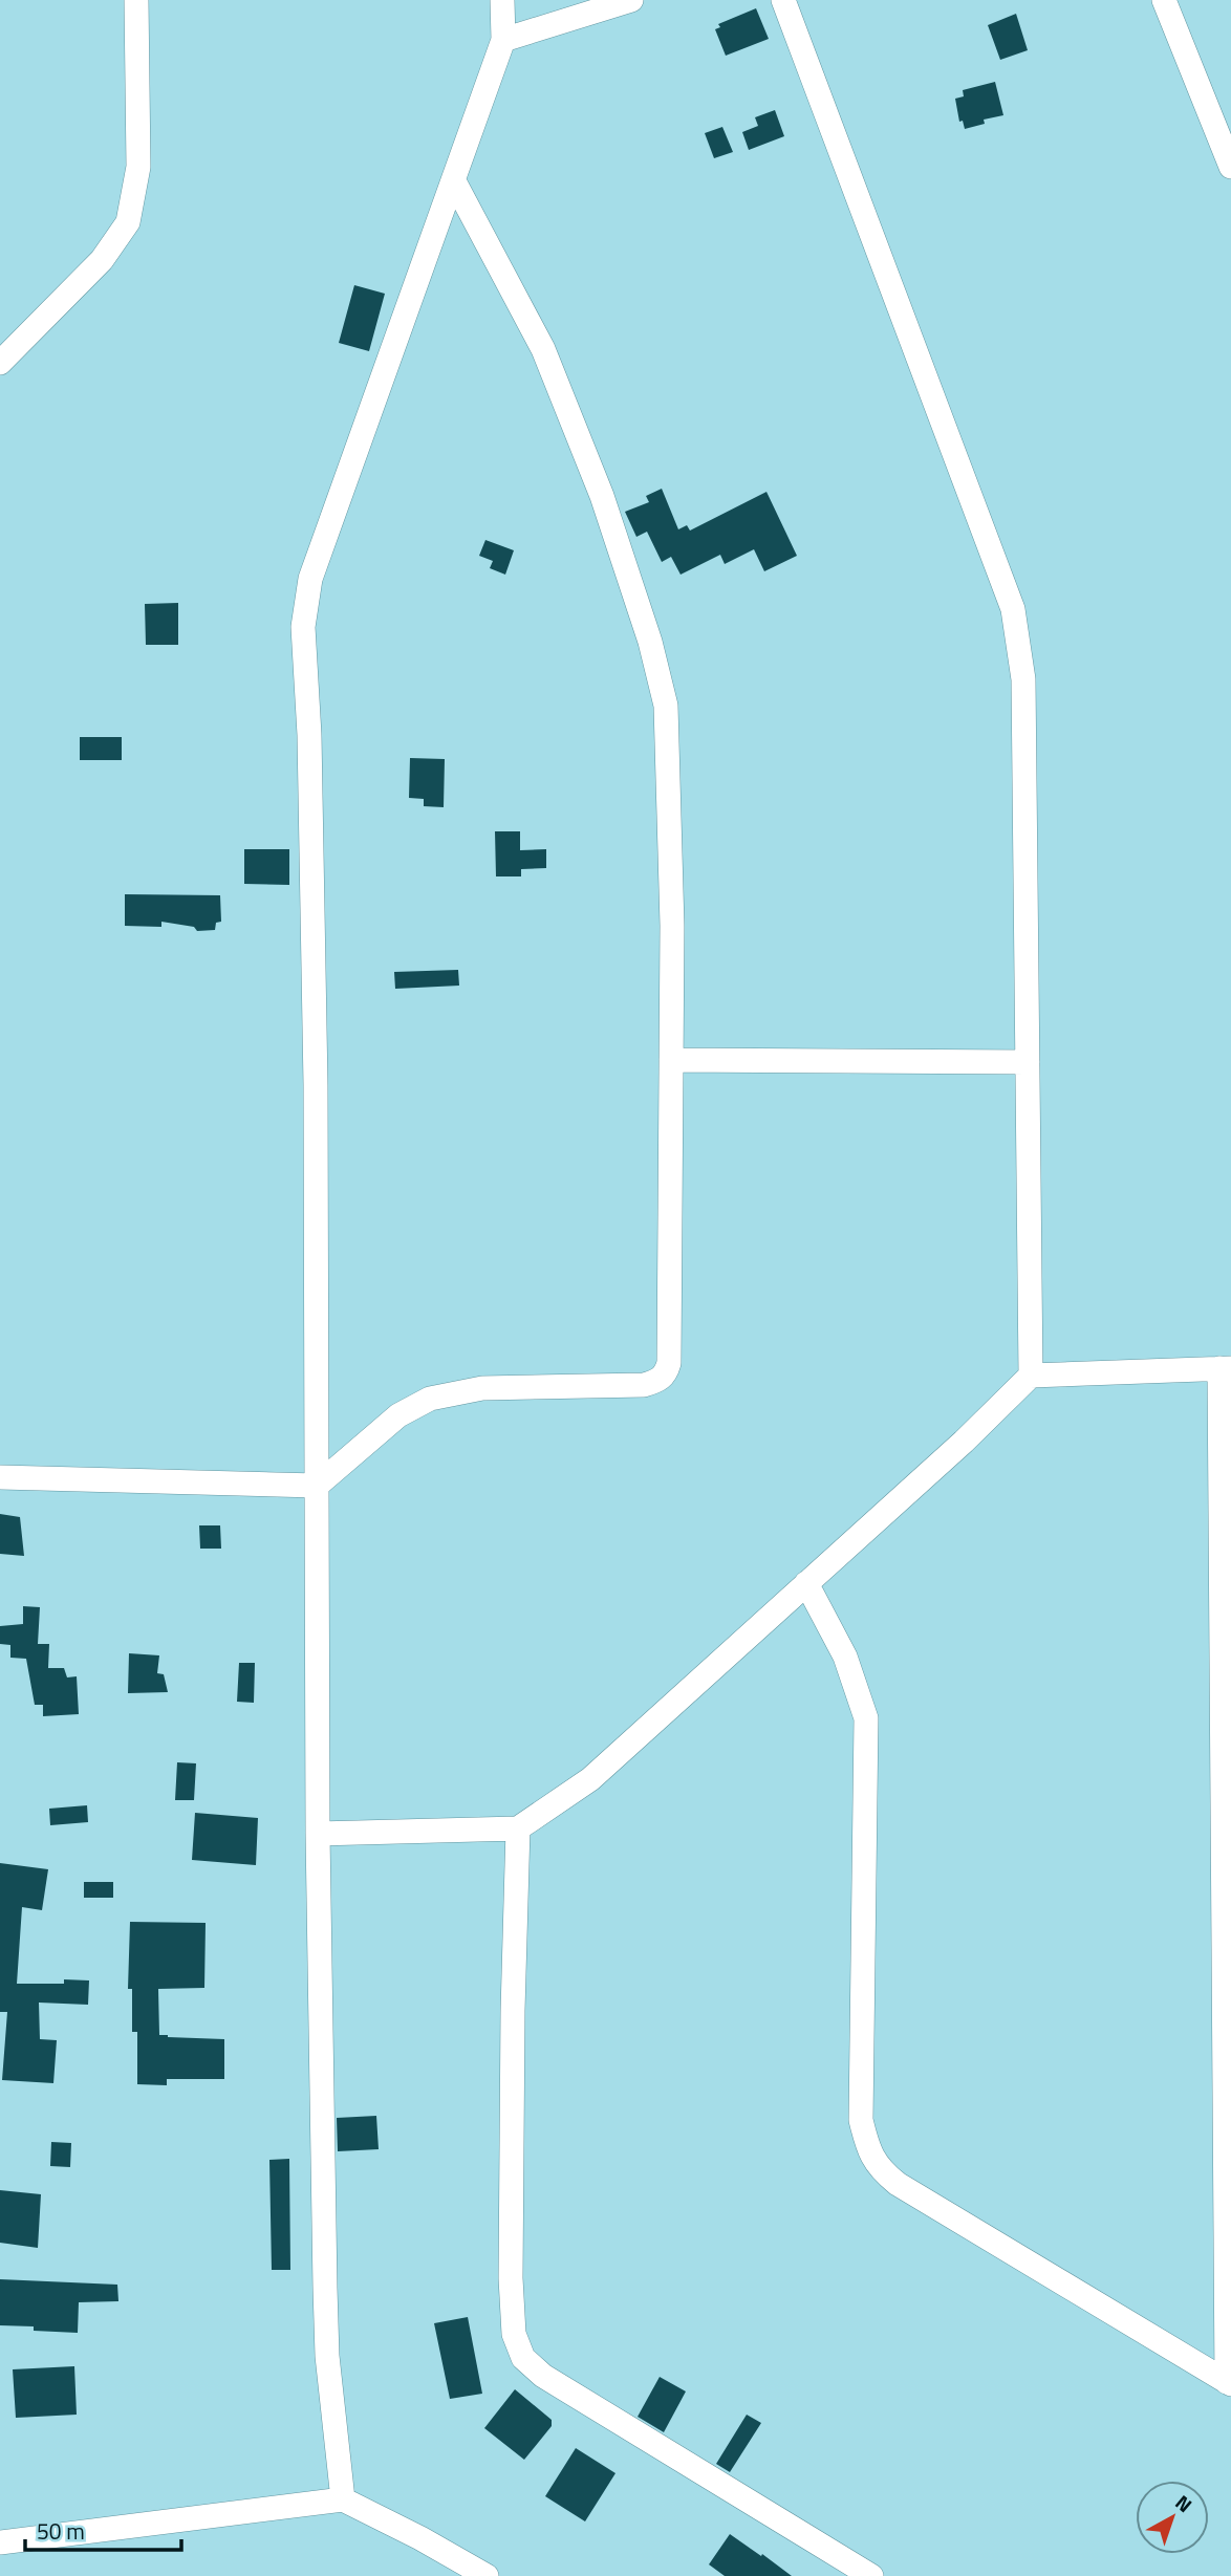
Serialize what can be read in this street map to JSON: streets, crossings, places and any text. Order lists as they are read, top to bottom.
{
  "scale_bar": "50 m",
  "north": "top right"
}
